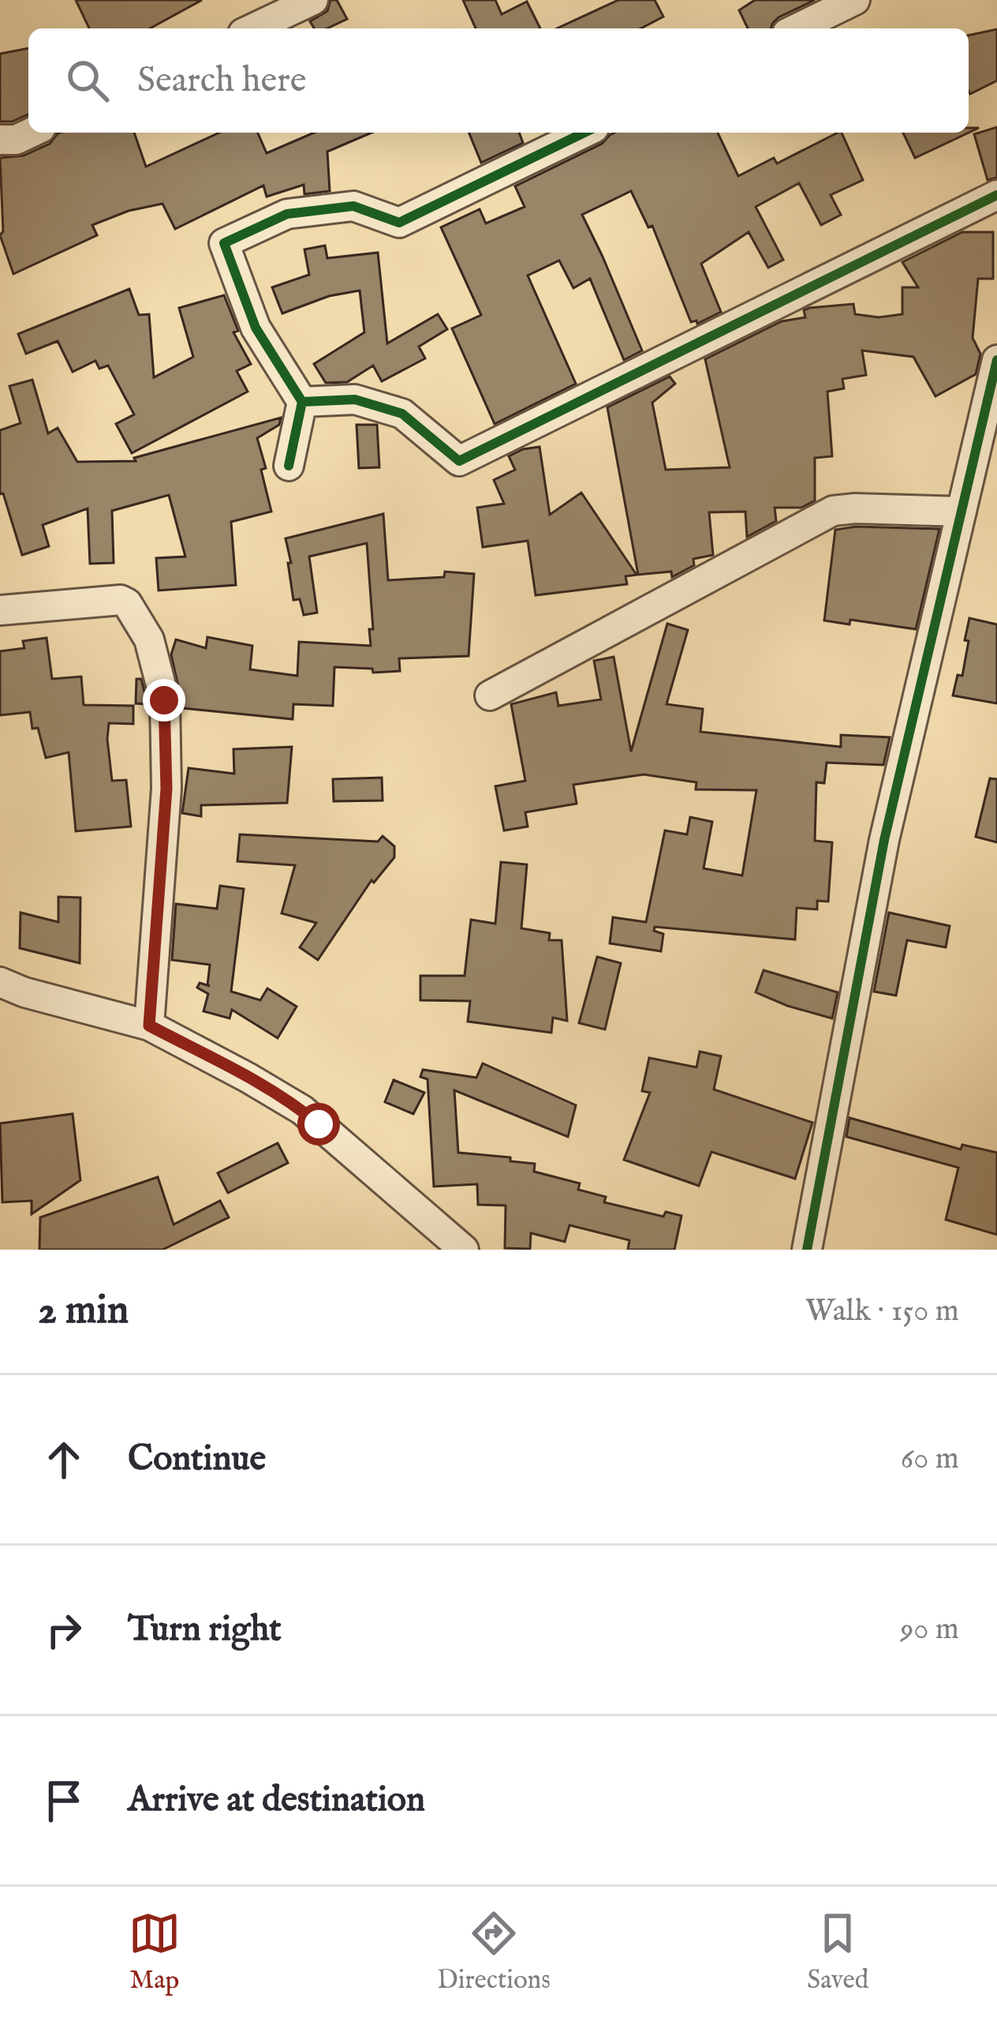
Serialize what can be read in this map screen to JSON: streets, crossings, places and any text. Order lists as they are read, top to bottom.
{
  "page": {
    "search": "Search here",
    "heading": ["2 min", "Walk · 150 m"],
    "list": [
      ["Continue", "60 m"],
      ["Turn right", "90 m"],
      "Arrive at destination"
    ],
    "nav": ["Map", "Directions", "Saved"]
  }
}
